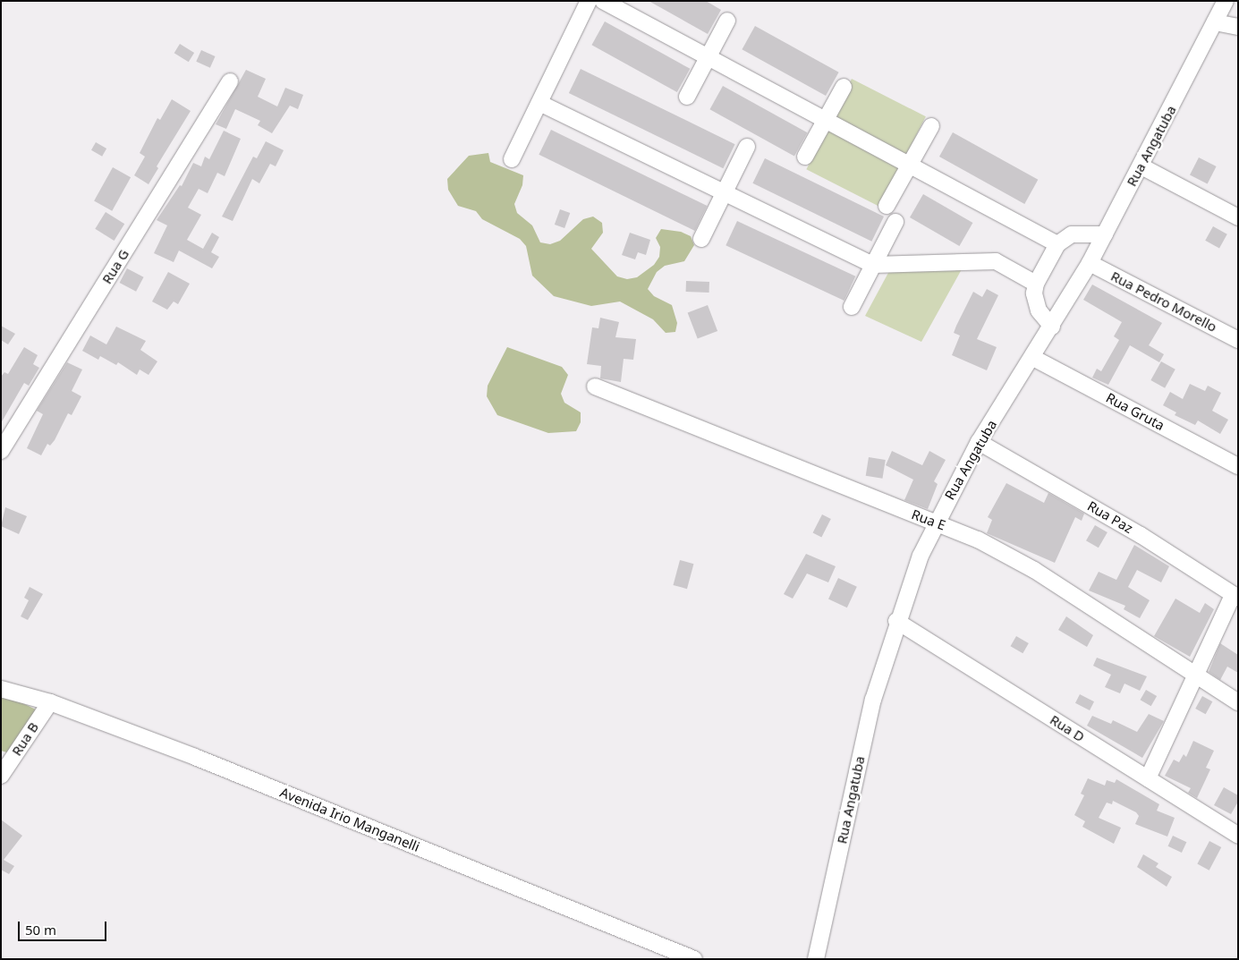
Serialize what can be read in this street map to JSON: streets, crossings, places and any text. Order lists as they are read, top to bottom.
{
  "streets": {
    "street": [
      "Rua Angatuba",
      "Rua G",
      "Rua Pedro Morello",
      "Rua Gruta",
      "Rua Paz",
      "Rua E",
      "Rua D",
      "Rua B",
      "Avenida Irio Manganelli"
    ]
  },
  "crossings": [
    ["Rua Angatuba", "Rua Pedro Morello"],
    ["Rua Angatuba", "Rua Gruta"],
    ["Rua Angatuba", "Rua Paz"],
    ["Rua Angatuba", "Rua E"],
    ["Rua Angatuba", "Rua D"],
    ["Rua B", "Avenida Irio Manganelli"]
  ],
  "scale_bar": "50 m"
}
